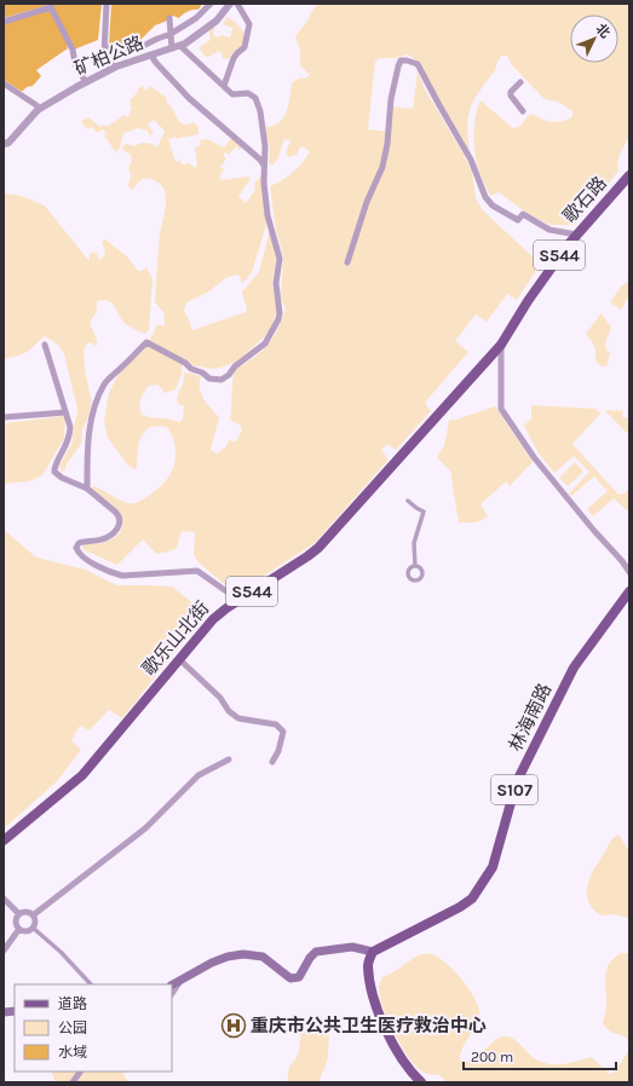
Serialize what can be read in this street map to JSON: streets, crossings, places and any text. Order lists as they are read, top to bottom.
{
  "streets": {
    "main road": [
      "歌石路",
      "S544",
      "歌乐山北街",
      "林海南路",
      "S107"
    ],
    "street": ["矿柏公路"]
  },
  "crossings": [
    ["歌石路", "歌乐山北街"]
  ],
  "places": {
    "hospital": ["重庆市公共卫生医疗救治中心"]
  },
  "legend": ["道路", "公园", "水域"],
  "scale_bar": "200 m",
  "north": "top right"
}
